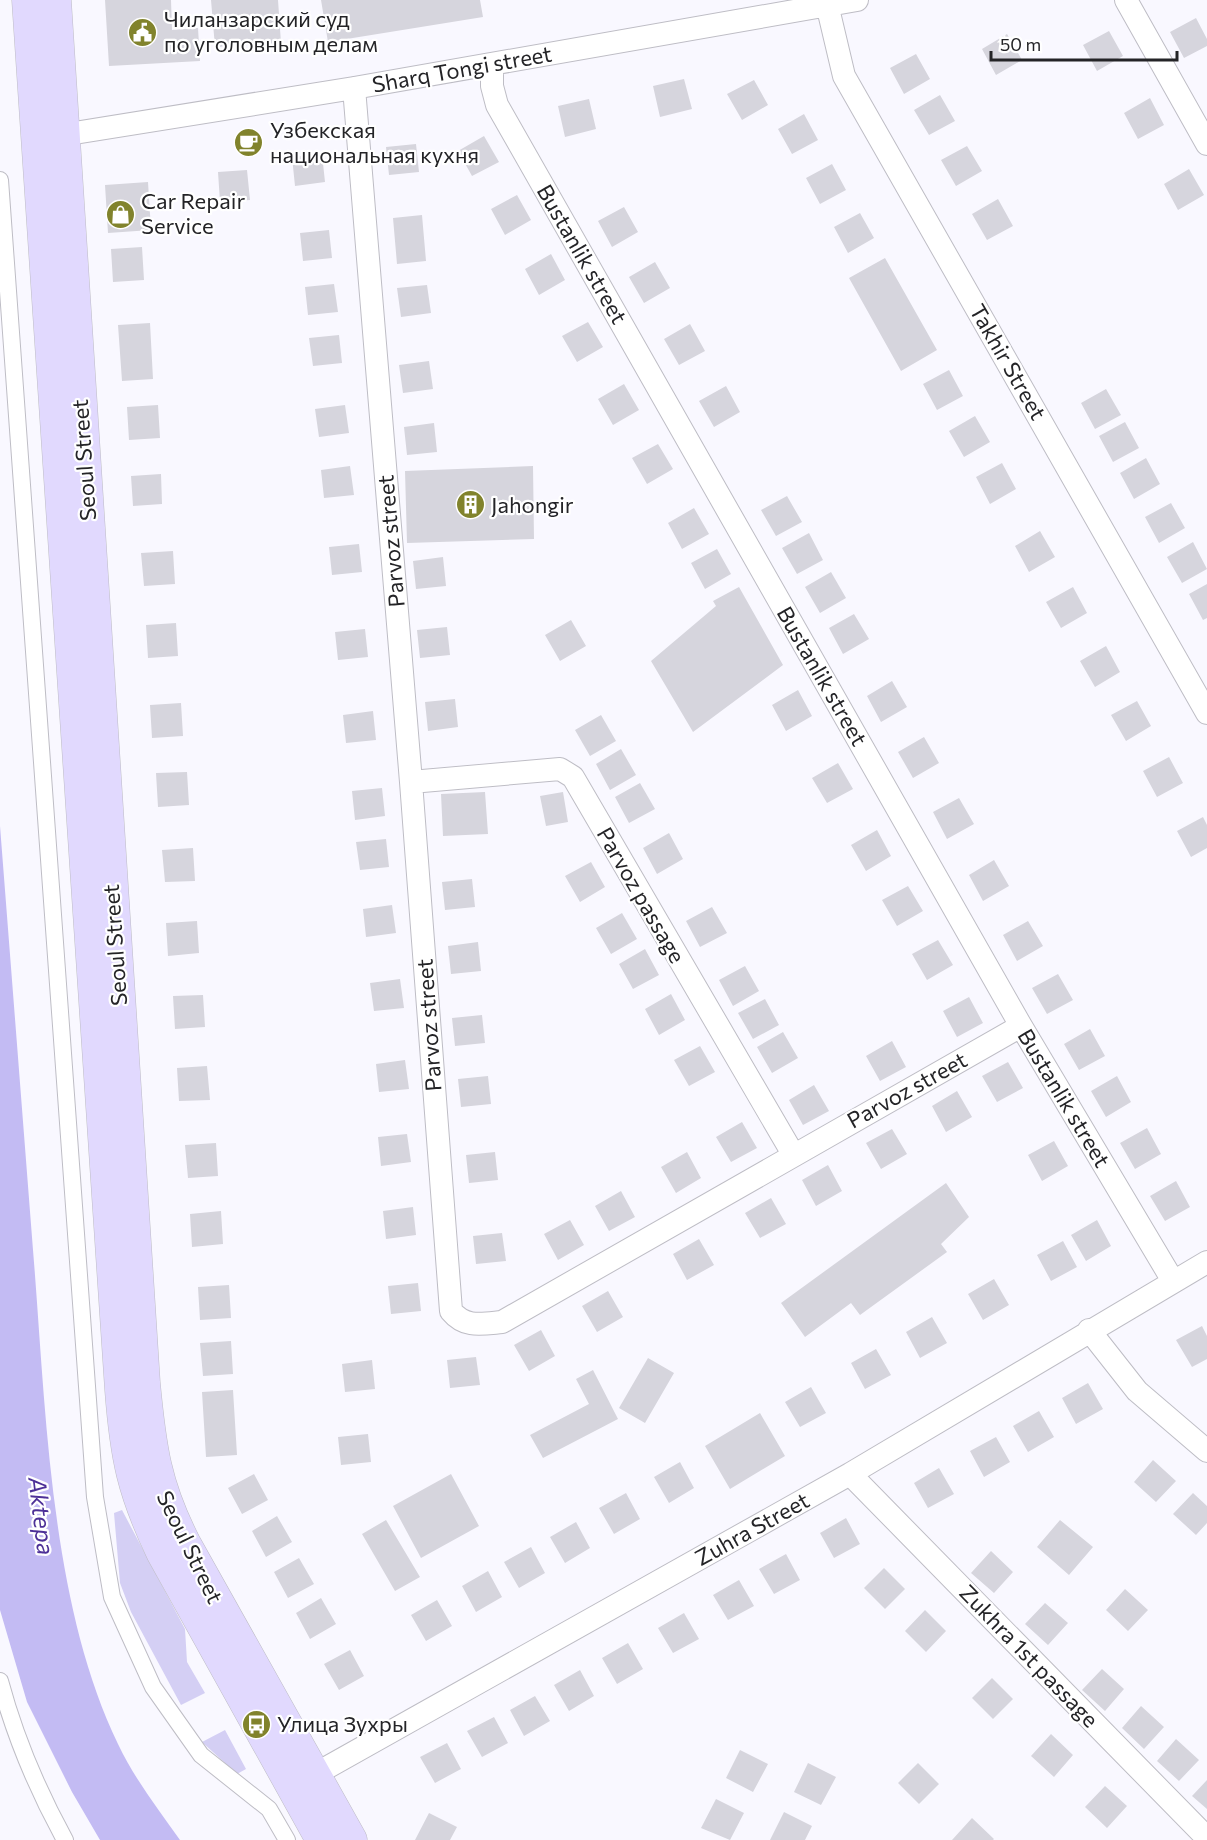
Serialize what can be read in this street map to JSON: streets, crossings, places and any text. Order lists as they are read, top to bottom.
{
  "streets": {
    "main road": ["Seoul Street"],
    "street": [
      "Sharq Tongi street",
      "Bustanlik street",
      "Takhir Street",
      "Parvoz street",
      "Parvoz passage",
      "Zuhra Street",
      "Zukhra 1st passage"
    ]
  },
  "crossings": [
    ["Sharq Tongi street", "Bustanlik street"],
    ["Sharq Tongi street", "Takhir Street"],
    ["Sharq Tongi street", "Seoul Street"],
    ["Sharq Tongi street", "Parvoz street"],
    ["Bustanlik street", "Parvoz street"],
    ["Bustanlik street", "Zuhra Street"],
    ["Seoul Street", "Zuhra Street"],
    ["Parvoz street", "Parvoz passage"],
    ["Zuhra Street", "Zukhra 1st passage"]
  ],
  "water": ["Aktepa"],
  "places": {
    "public building": ["Чиланзарский суд по уголовным делам"],
    "cafe": ["Узбекская национальная кухня"],
    "shop": ["Car Repair Service"],
    "building": ["Jahongir"],
    "bus stop": ["Улица Зухры"]
  },
  "scale_bar": "50 m"
}
